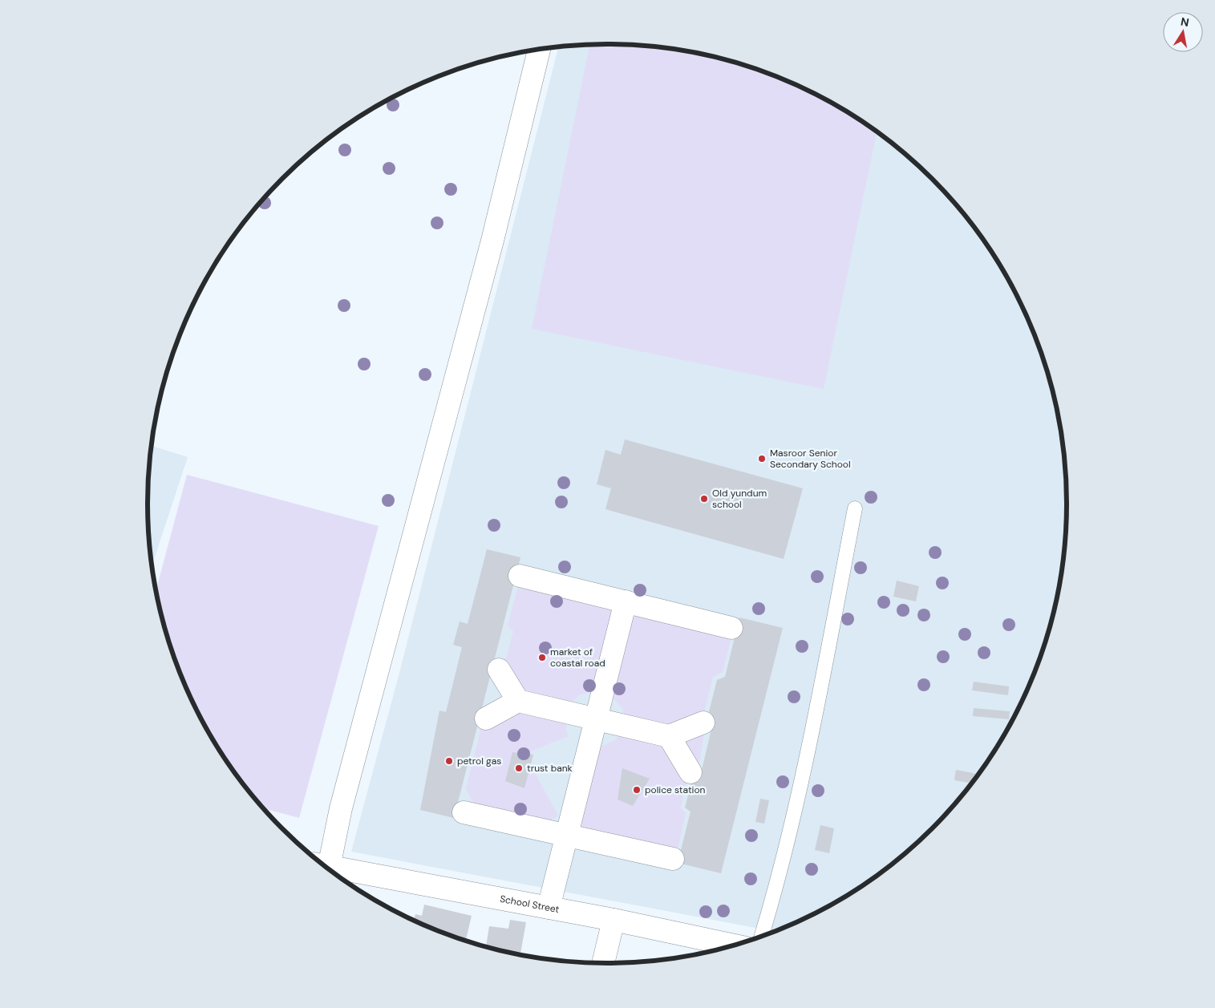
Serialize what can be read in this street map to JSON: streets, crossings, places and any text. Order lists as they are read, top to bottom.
{
  "streets": {
    "street": ["School Street"]
  },
  "places": [
    "Masroor Senior Secondary School",
    "Old yundum school",
    "market of coastal road",
    "petrol gas",
    "trust bank",
    "police station"
  ],
  "north": "top"
}
